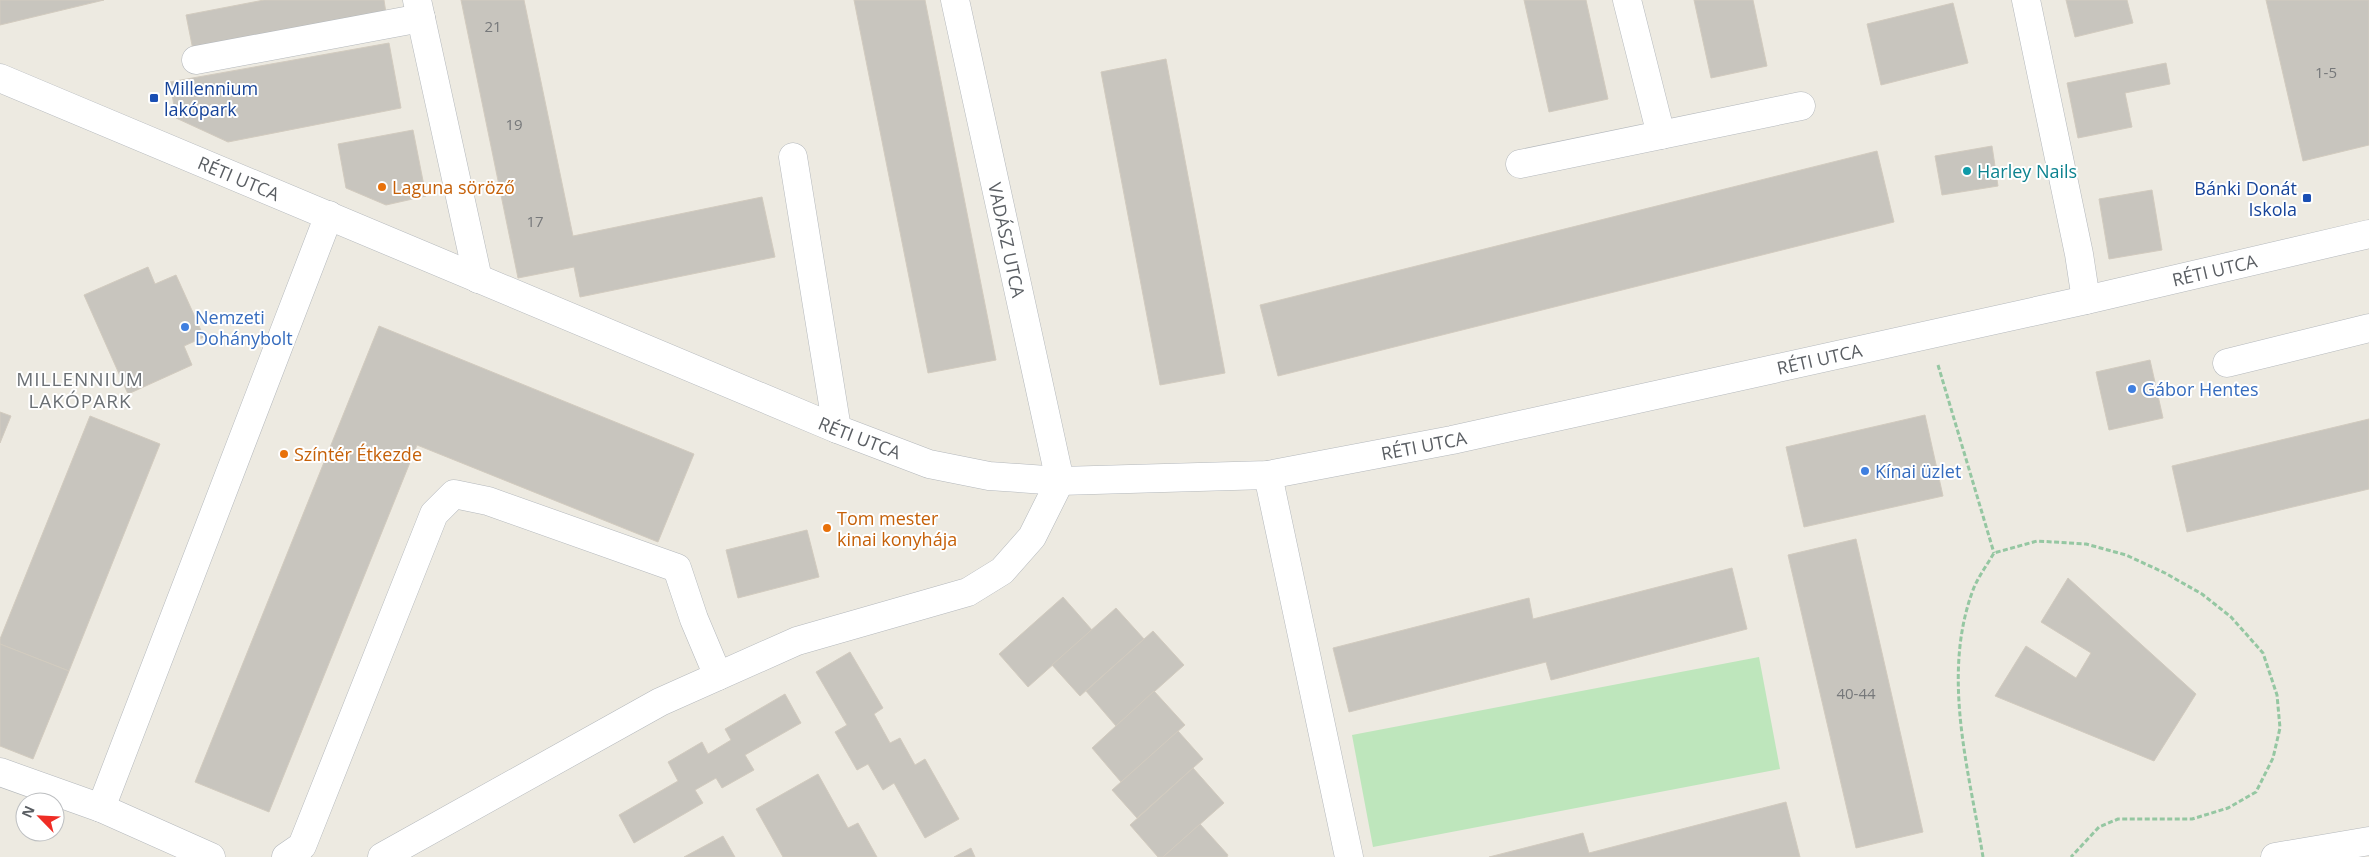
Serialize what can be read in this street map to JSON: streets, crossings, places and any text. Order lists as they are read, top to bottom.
{
  "streets": {
    "street": ["RÉTI UTCA", "VADÁSZ UTCA"]
  },
  "crossings": [
    ["RÉTI UTCA", "VADÁSZ UTCA"]
  ],
  "districts": ["MILLENNIUM LAKÓPARK"],
  "places": {
    "transit": ["Millennium lakópark", "Bánki Donát Iskola"],
    "other": [
      "Harley Nails",
      "Laguna söröző",
      "Nemzeti Dohánybolt",
      "Gábor Hentes",
      "Színtér Étkezde",
      "Kínai üzlet",
      "Tom mester kinai konyhája"
    ]
  },
  "house_numbers": [
    "21",
    "1-5",
    "19",
    "17",
    "40-44"
  ],
  "north": "top left"
}
